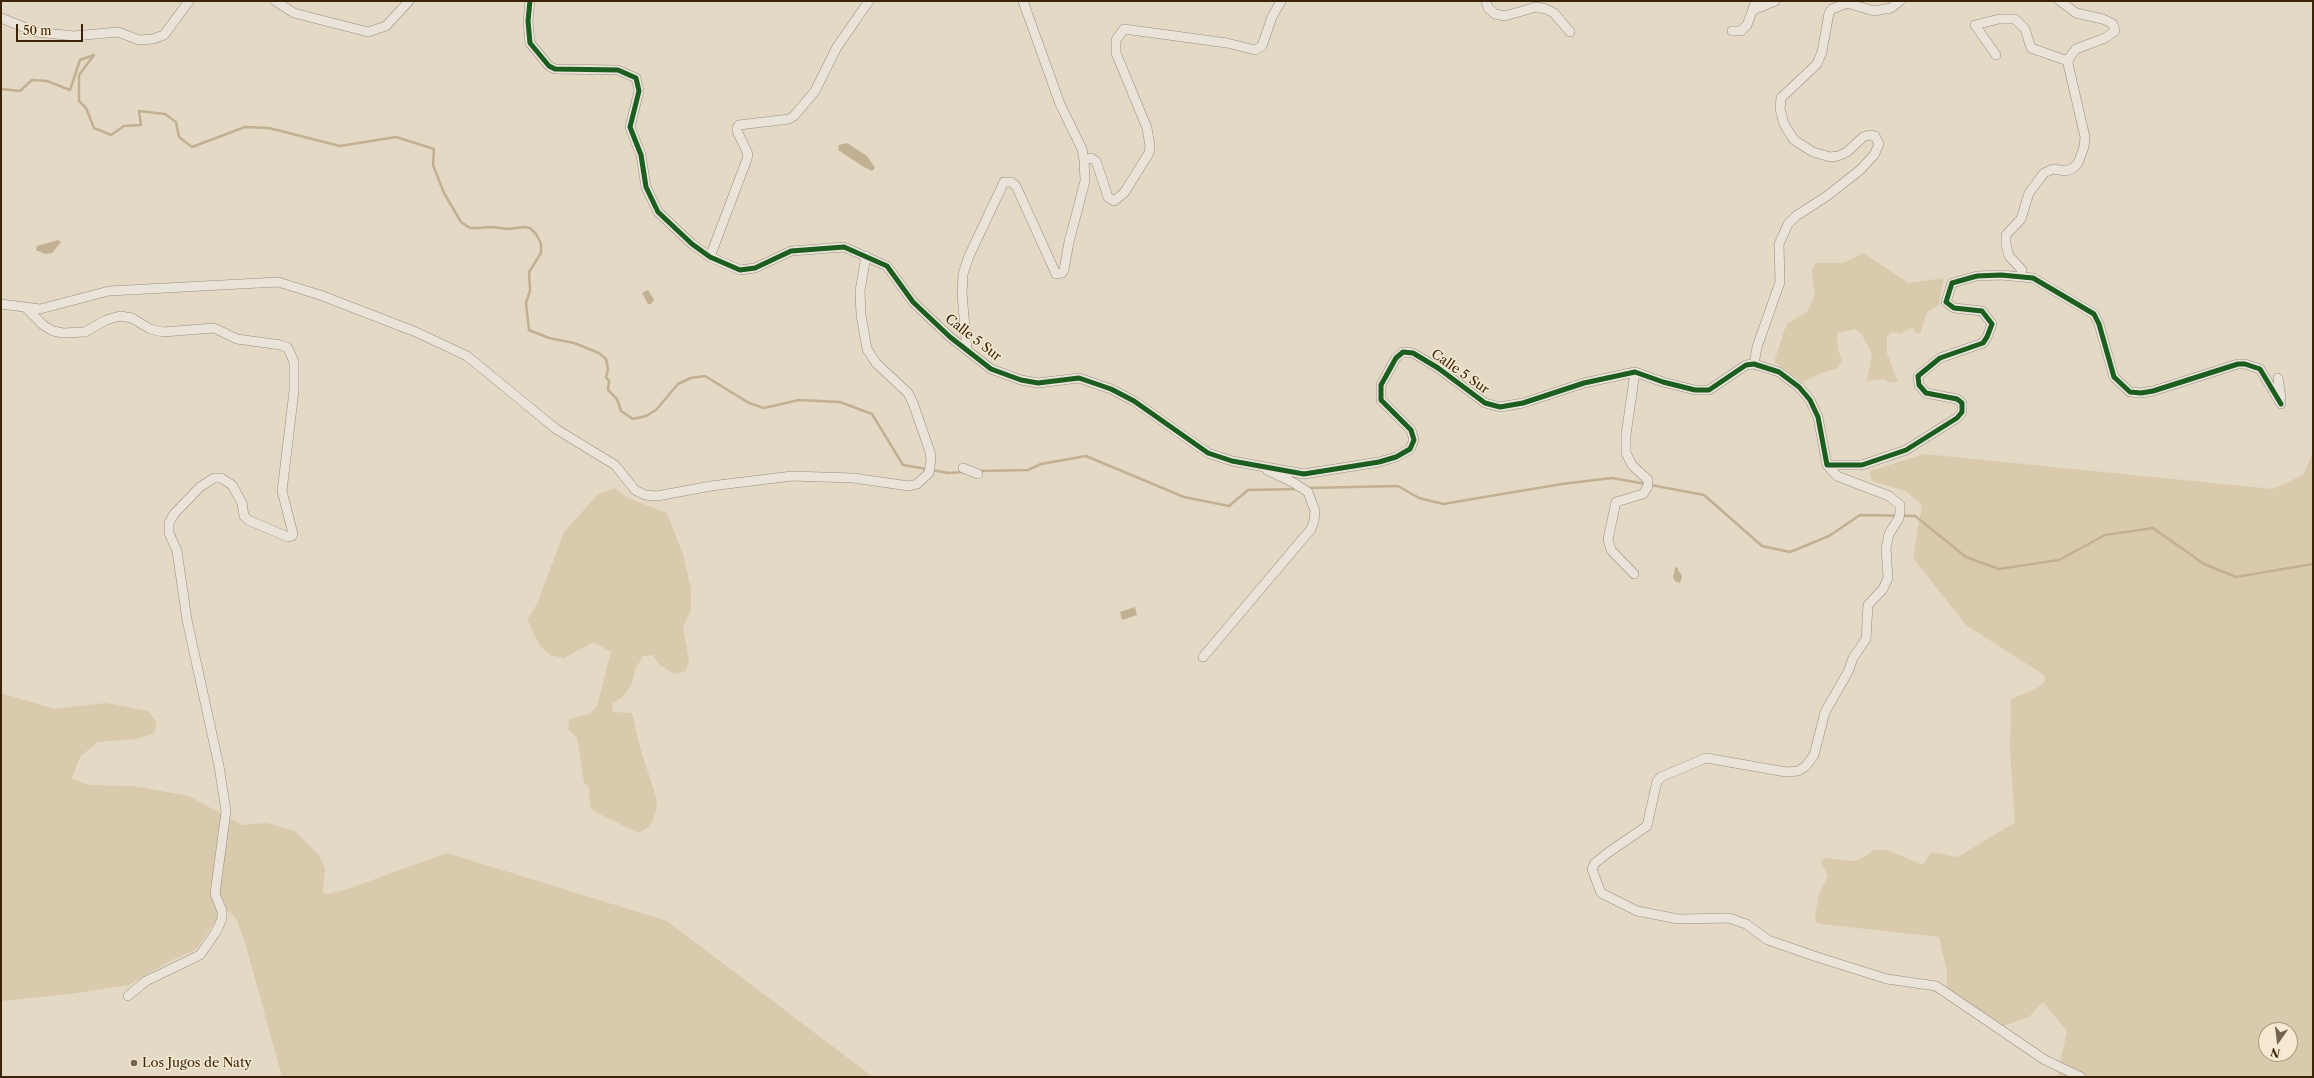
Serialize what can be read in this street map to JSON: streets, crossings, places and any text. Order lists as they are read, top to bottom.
{
  "streets": {
    "street": ["Calle 5 Sur"]
  },
  "places": ["Los Jugos de Naty"],
  "scale_bar": "50 m",
  "north": "bottom"
}
